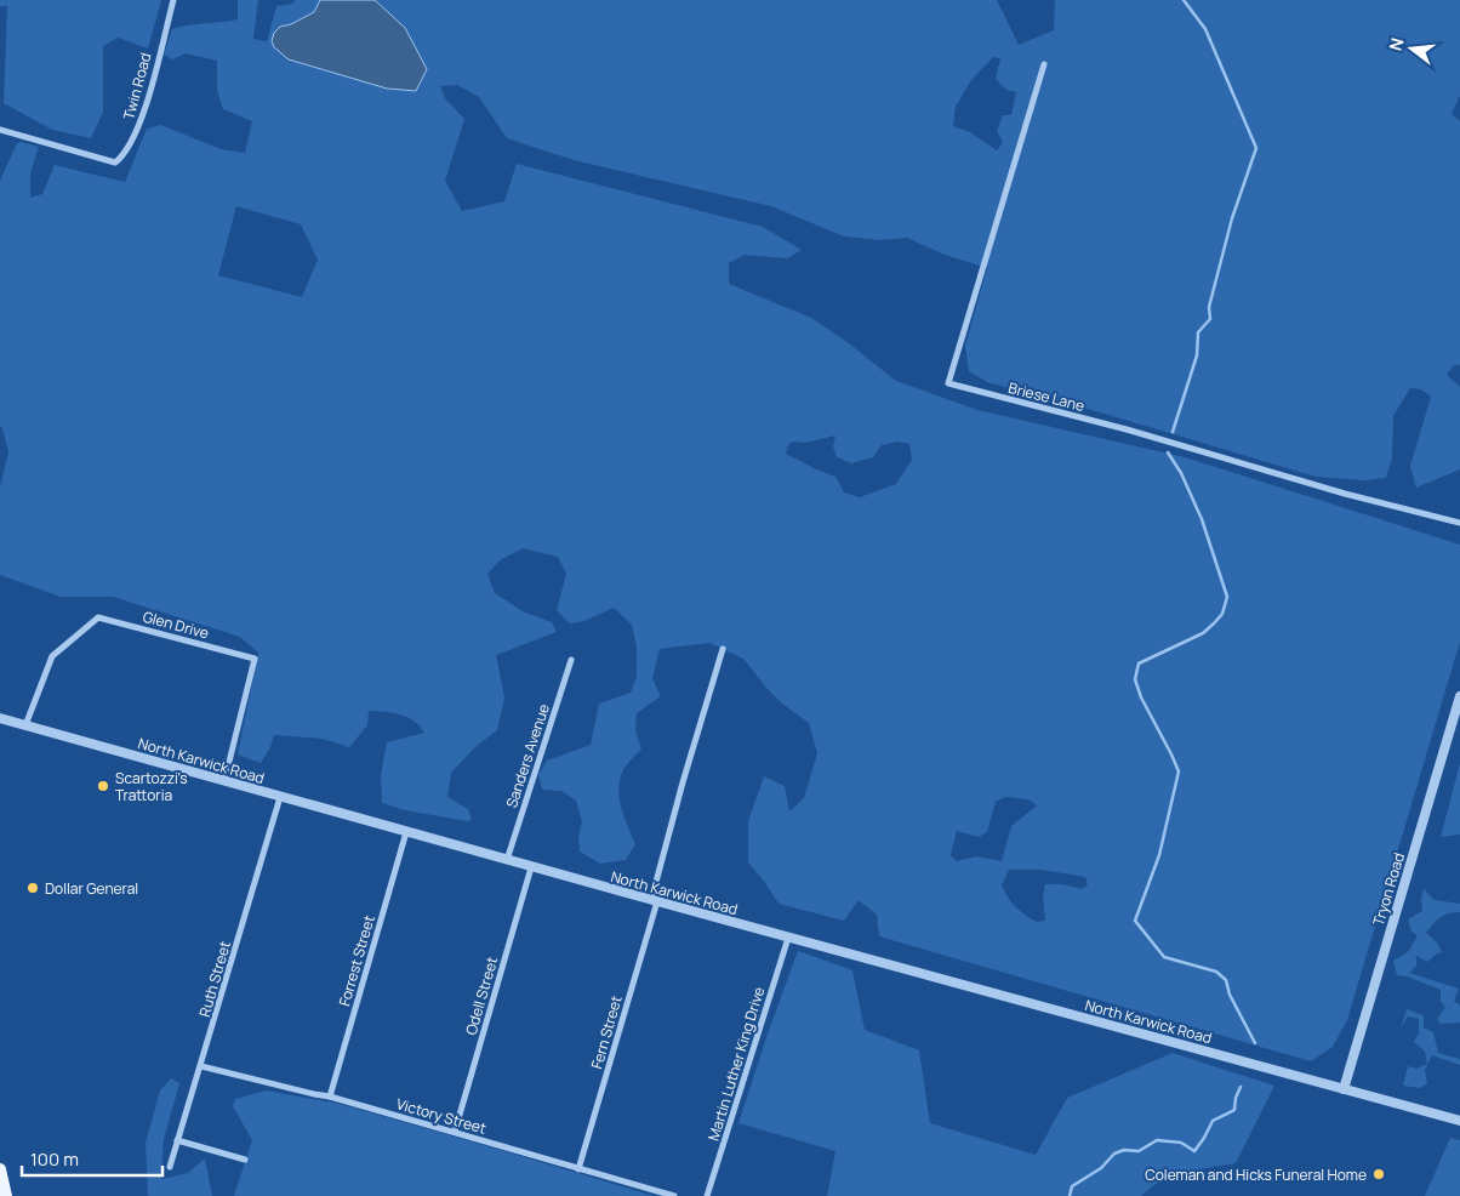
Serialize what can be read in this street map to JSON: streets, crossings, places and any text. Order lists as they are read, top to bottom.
{
  "streets": {
    "street": [
      "Twin Road",
      "Briese Lane",
      "Glen Drive",
      "Sanders Avenue",
      "North Karwick Road",
      "Tryon Road",
      "Forrest Street",
      "Ruth Street",
      "Odell Street",
      "Fern Street",
      "Martin Luther King Drive",
      "Victory Street"
    ]
  },
  "crossings": [
    ["Glen Drive", "North Karwick Road"],
    ["Sanders Avenue", "North Karwick Road"],
    ["North Karwick Road", "Tryon Road"],
    ["North Karwick Road", "Forrest Street"],
    ["North Karwick Road", "Ruth Street"],
    ["North Karwick Road", "Odell Street"],
    ["North Karwick Road", "Fern Street"],
    ["North Karwick Road", "Martin Luther King Drive"],
    ["Forrest Street", "Victory Street"],
    ["Ruth Street", "Victory Street"],
    ["Odell Street", "Victory Street"],
    ["Fern Street", "Victory Street"]
  ],
  "places": ["Scartozzi's Trattoria", "Dollar General", "Coleman and Hicks Funeral Home"],
  "scale_bar": "100 m",
  "north": "left"
}
